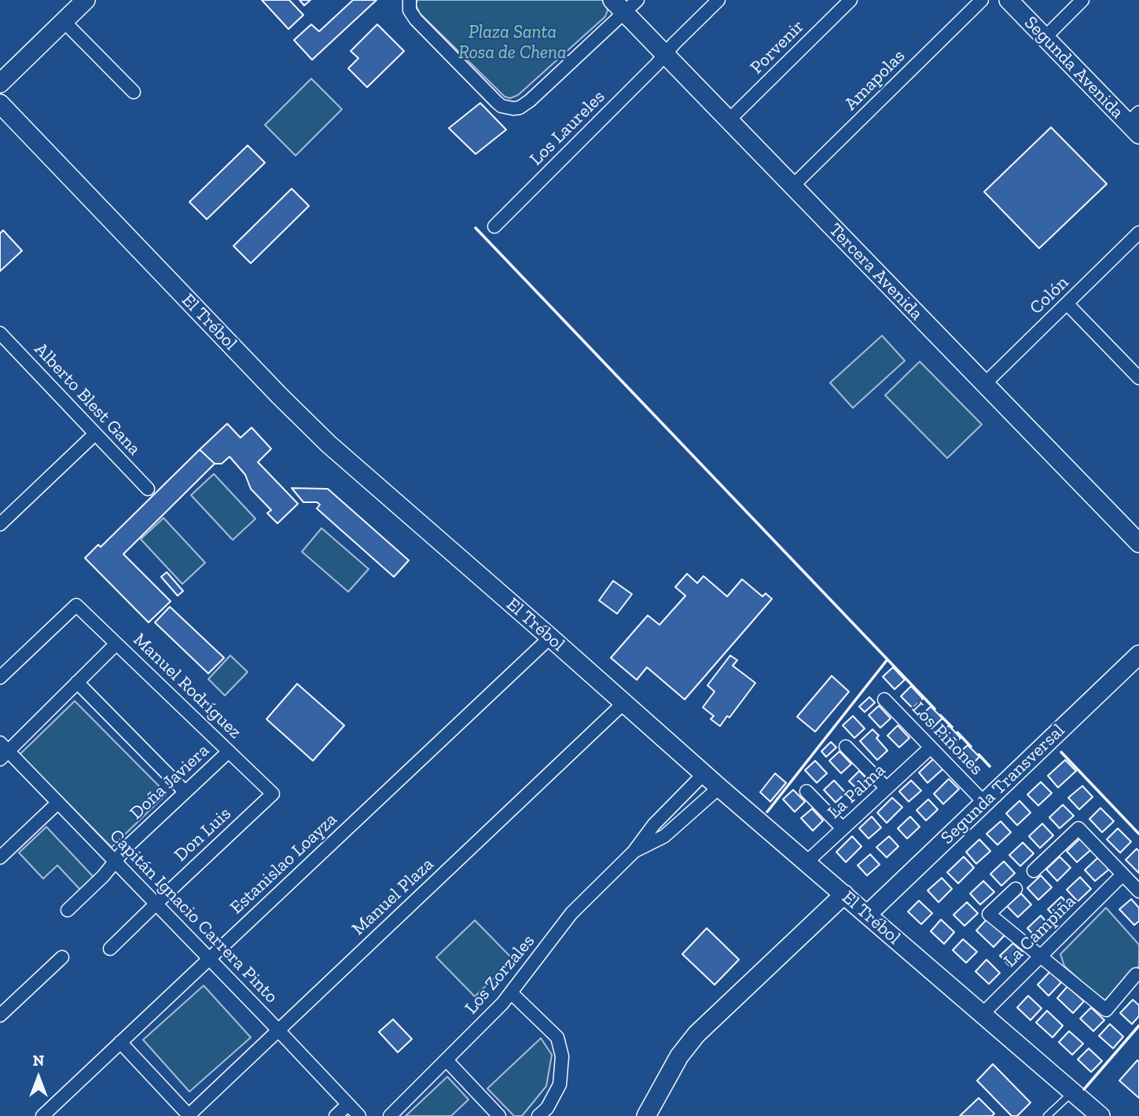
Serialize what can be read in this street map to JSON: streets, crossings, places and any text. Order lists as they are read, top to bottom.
{
  "streets": {
    "street": [
      "Porvenir",
      "Segunda Avenida",
      "Amapolas",
      "Los Laureles",
      "Tercera Avenida",
      "Colón",
      "El Trébol",
      "Alberto Blest Gana",
      "Manuel Rodríguez",
      "Los Piñones",
      "Doña Javiera",
      "Segunda Transversal",
      "La Palma",
      "Don Luis",
      "Estanislao Loayza",
      "Manuel Plaza",
      "Capitán Ignacio Carrera Pinto",
      "La Campiña",
      "Los Zorzales"
    ]
  },
  "crossings": [
    ["Porvenir", "Tercera Avenida"],
    ["Amapolas", "Tercera Avenida"],
    ["Los Laureles", "Tercera Avenida"],
    ["Tercera Avenida", "Colón"],
    ["El Trébol", "Segunda Transversal"],
    ["El Trébol", "La Palma"],
    ["El Trébol", "Estanislao Loayza"],
    ["El Trébol", "Manuel Plaza"],
    ["El Trébol", "La Campiña"],
    ["El Trébol", "Los Zorzales"],
    ["Manuel Rodríguez", "Doña Javiera"],
    ["Manuel Rodríguez", "Don Luis"],
    ["Los Piñones", "Segunda Transversal"],
    ["Los Piñones", "La Palma"],
    ["Doña Javiera", "Capitán Ignacio Carrera Pinto"],
    ["Don Luis", "Capitán Ignacio Carrera Pinto"],
    ["Estanislao Loayza", "Capitán Ignacio Carrera Pinto"],
    ["Manuel Plaza", "Capitán Ignacio Carrera Pinto"]
  ],
  "parks": ["Plaza Santa Rosa de Chena"],
  "north": "top"
}
